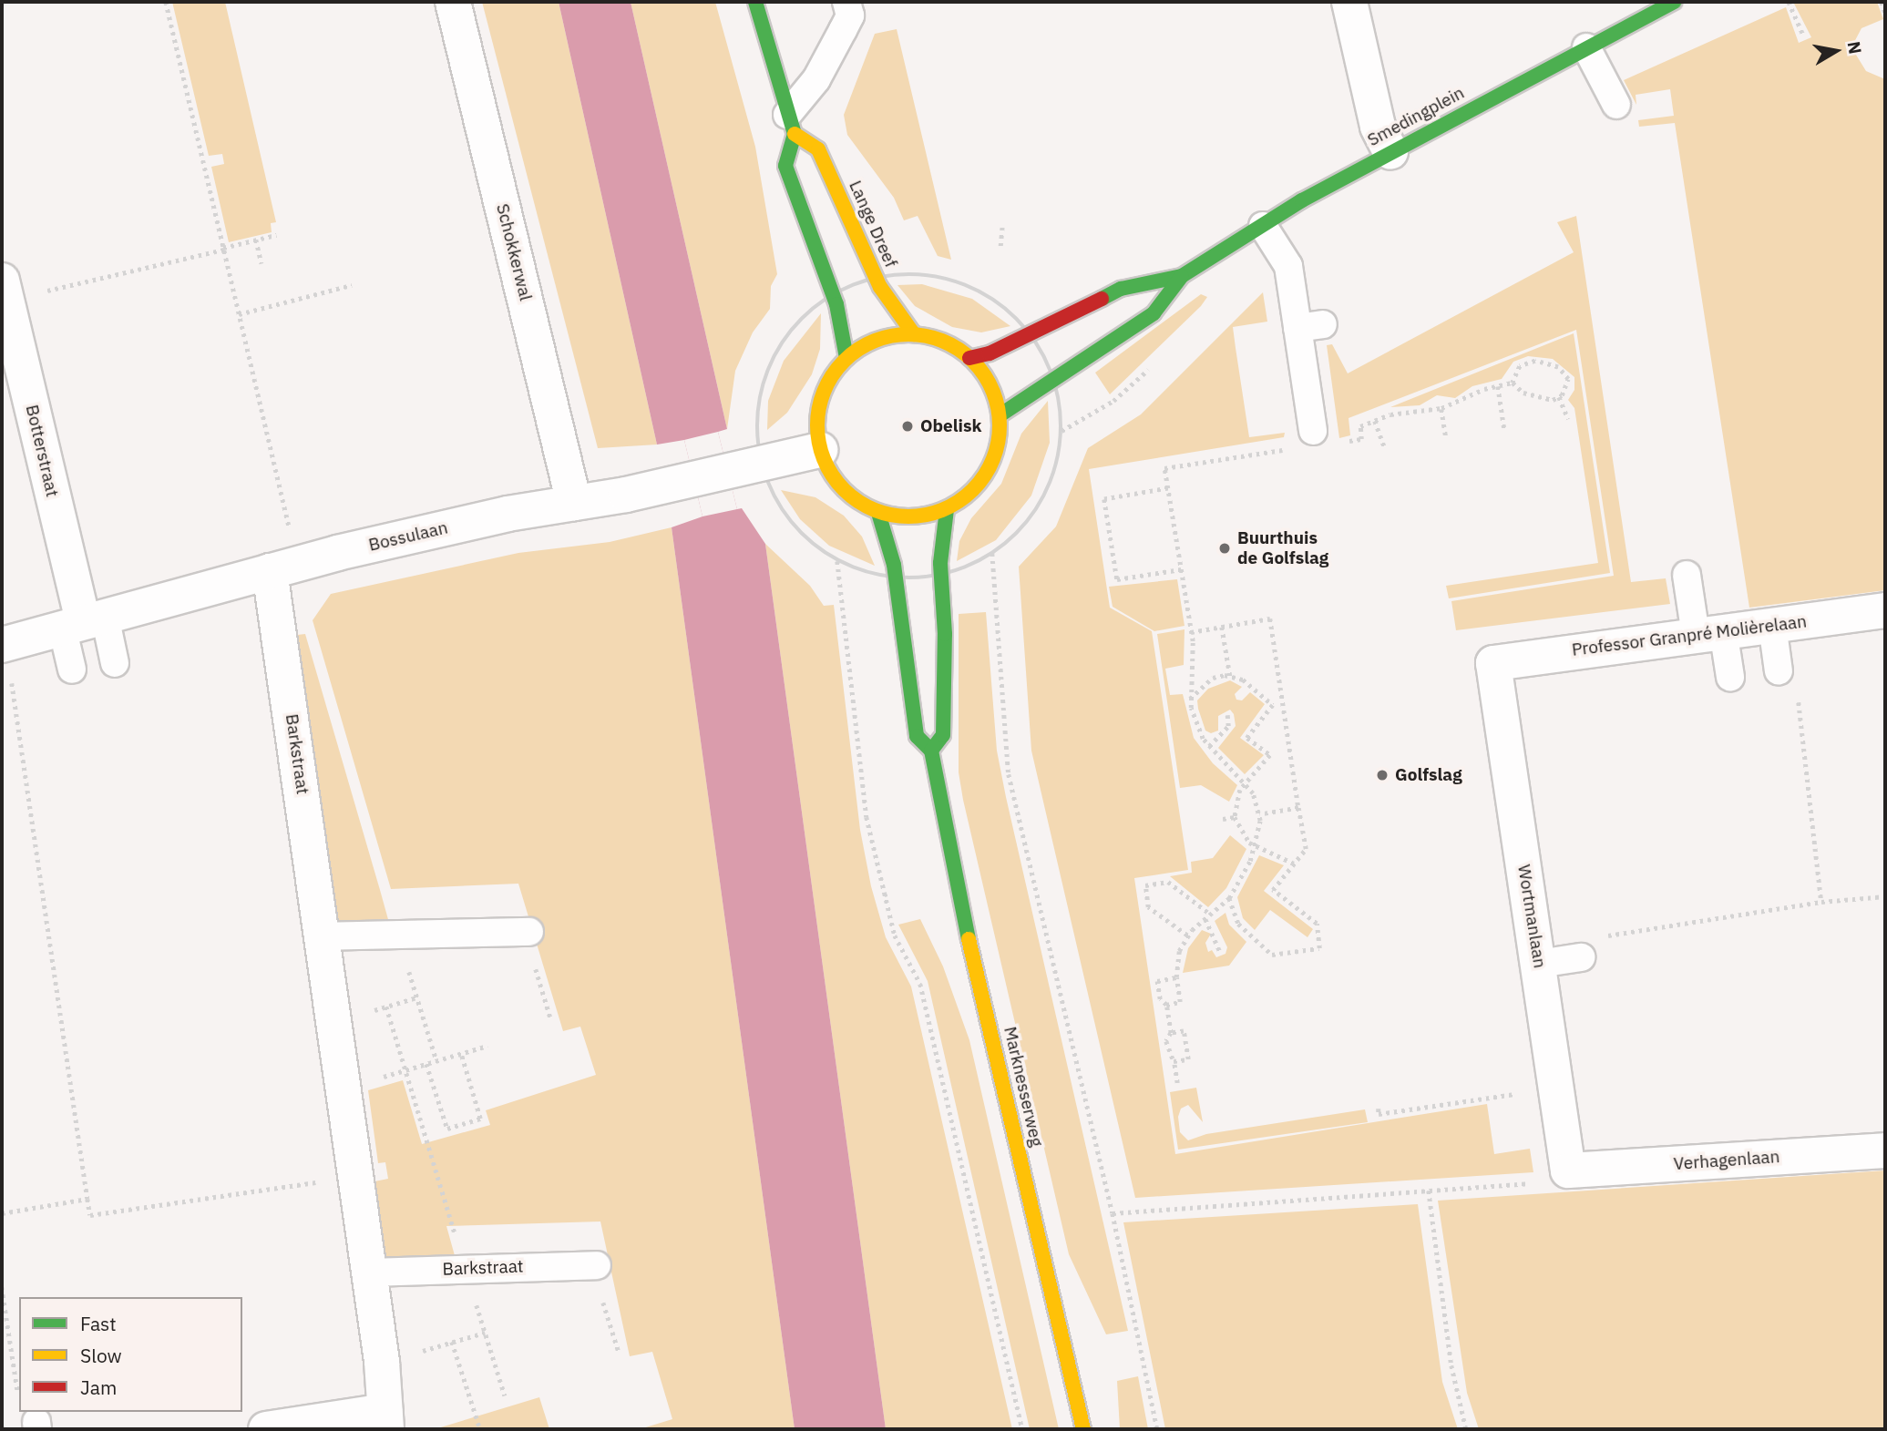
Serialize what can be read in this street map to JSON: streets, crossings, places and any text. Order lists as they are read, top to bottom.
{
  "streets": {
    "main road": ["Smedingplein", "Lange Dreef", "Marknesserweg"],
    "street": [
      "Schokkerwal",
      "Botterstraat",
      "Bossulaan",
      "Professor Granpré Molièrelaan",
      "Barkstraat",
      "Wortmanlaan",
      "Verhagenlaan"
    ]
  },
  "crossings": [
    ["Smedingplein", "Lange Dreef"],
    ["Smedingplein", "Bossulaan"],
    ["Smedingplein", "Marknesserweg"],
    ["Lange Dreef", "Bossulaan"],
    ["Lange Dreef", "Marknesserweg"],
    ["Schokkerwal", "Bossulaan"],
    ["Botterstraat", "Bossulaan"],
    ["Bossulaan", "Barkstraat"],
    ["Bossulaan", "Marknesserweg"],
    ["Professor Granpré Molièrelaan", "Wortmanlaan"],
    ["Wortmanlaan", "Verhagenlaan"]
  ],
  "places": ["Obelisk", "Buurthuis de Golfslag", "Golfslag"],
  "legend": ["Fast", "Slow", "Jam"],
  "north": "right"
}
